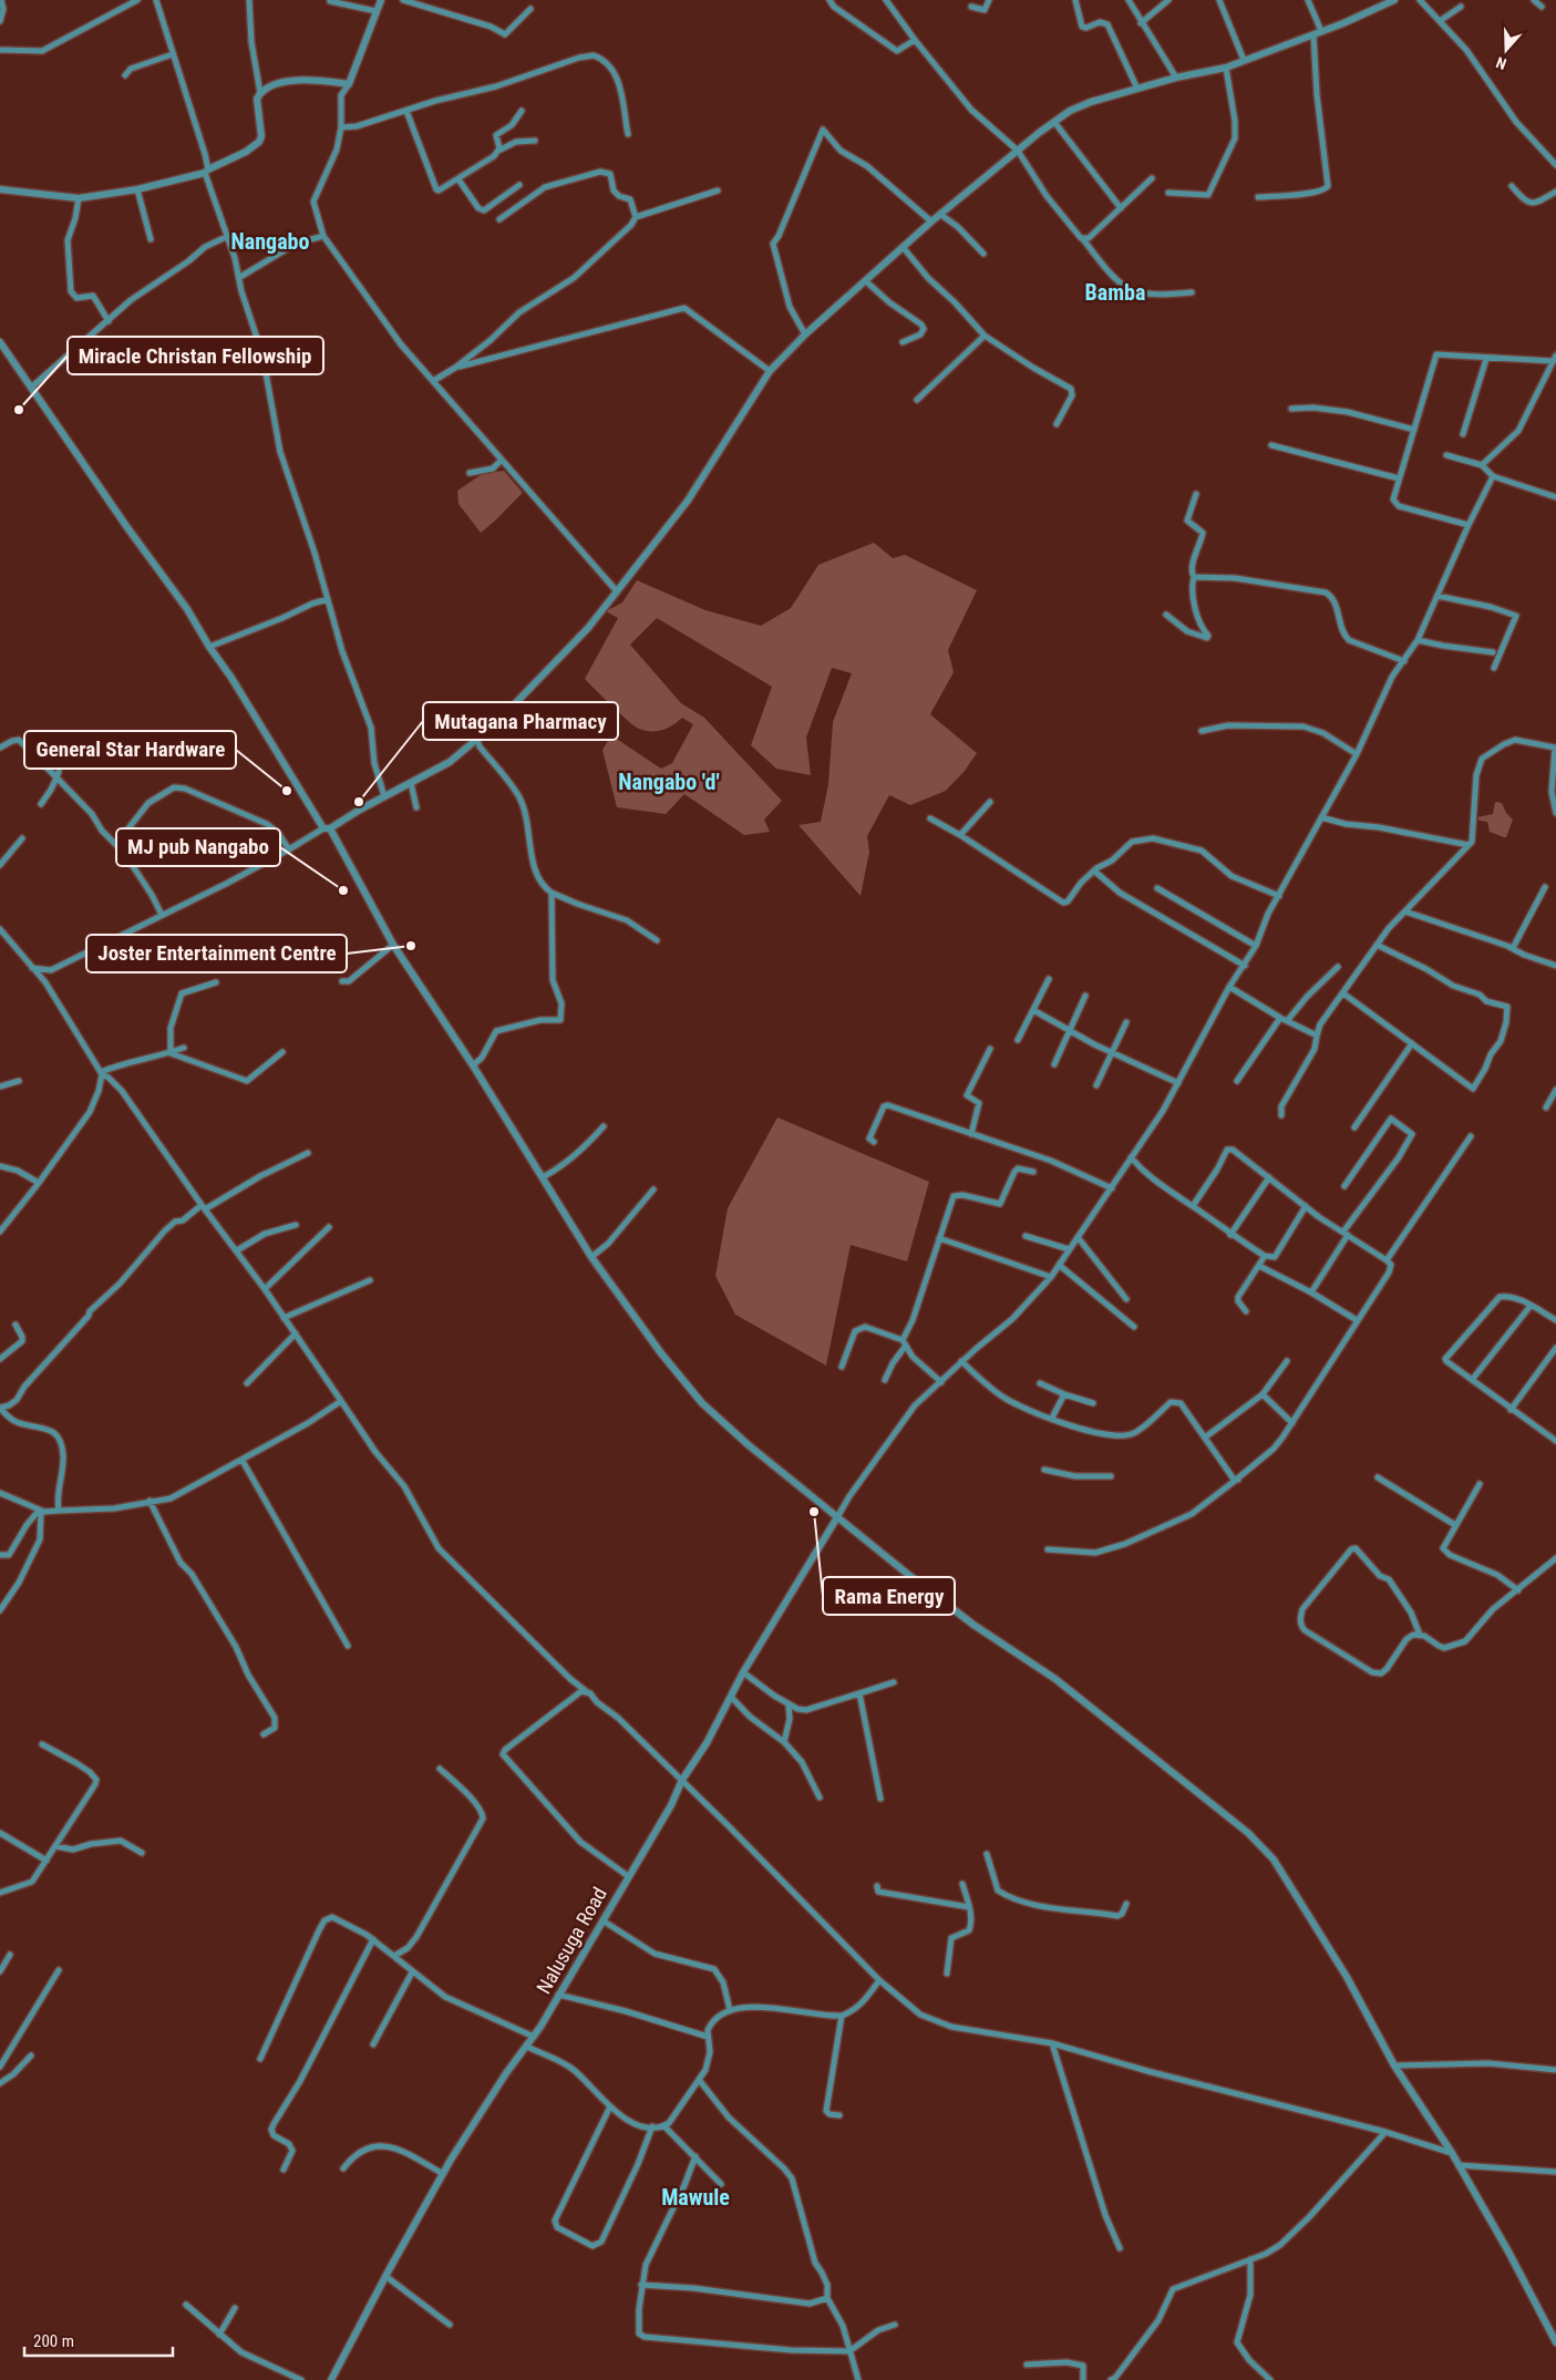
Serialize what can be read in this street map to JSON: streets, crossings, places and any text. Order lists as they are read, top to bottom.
{
  "streets": {
    "street": ["Nalusuga Road"]
  },
  "districts": [
    "Nangabo",
    "Bamba",
    "Nangabo 'd'",
    "Mawule"
  ],
  "places": [
    "Miracle Christan Fellowship",
    "General Star Hardware",
    "Mutagana Pharmacy",
    "MJ pub Nangabo",
    "Joster Entertainment Centre",
    "Rama Energy"
  ],
  "scale_bar": "200 m",
  "north": "bottom"
}
